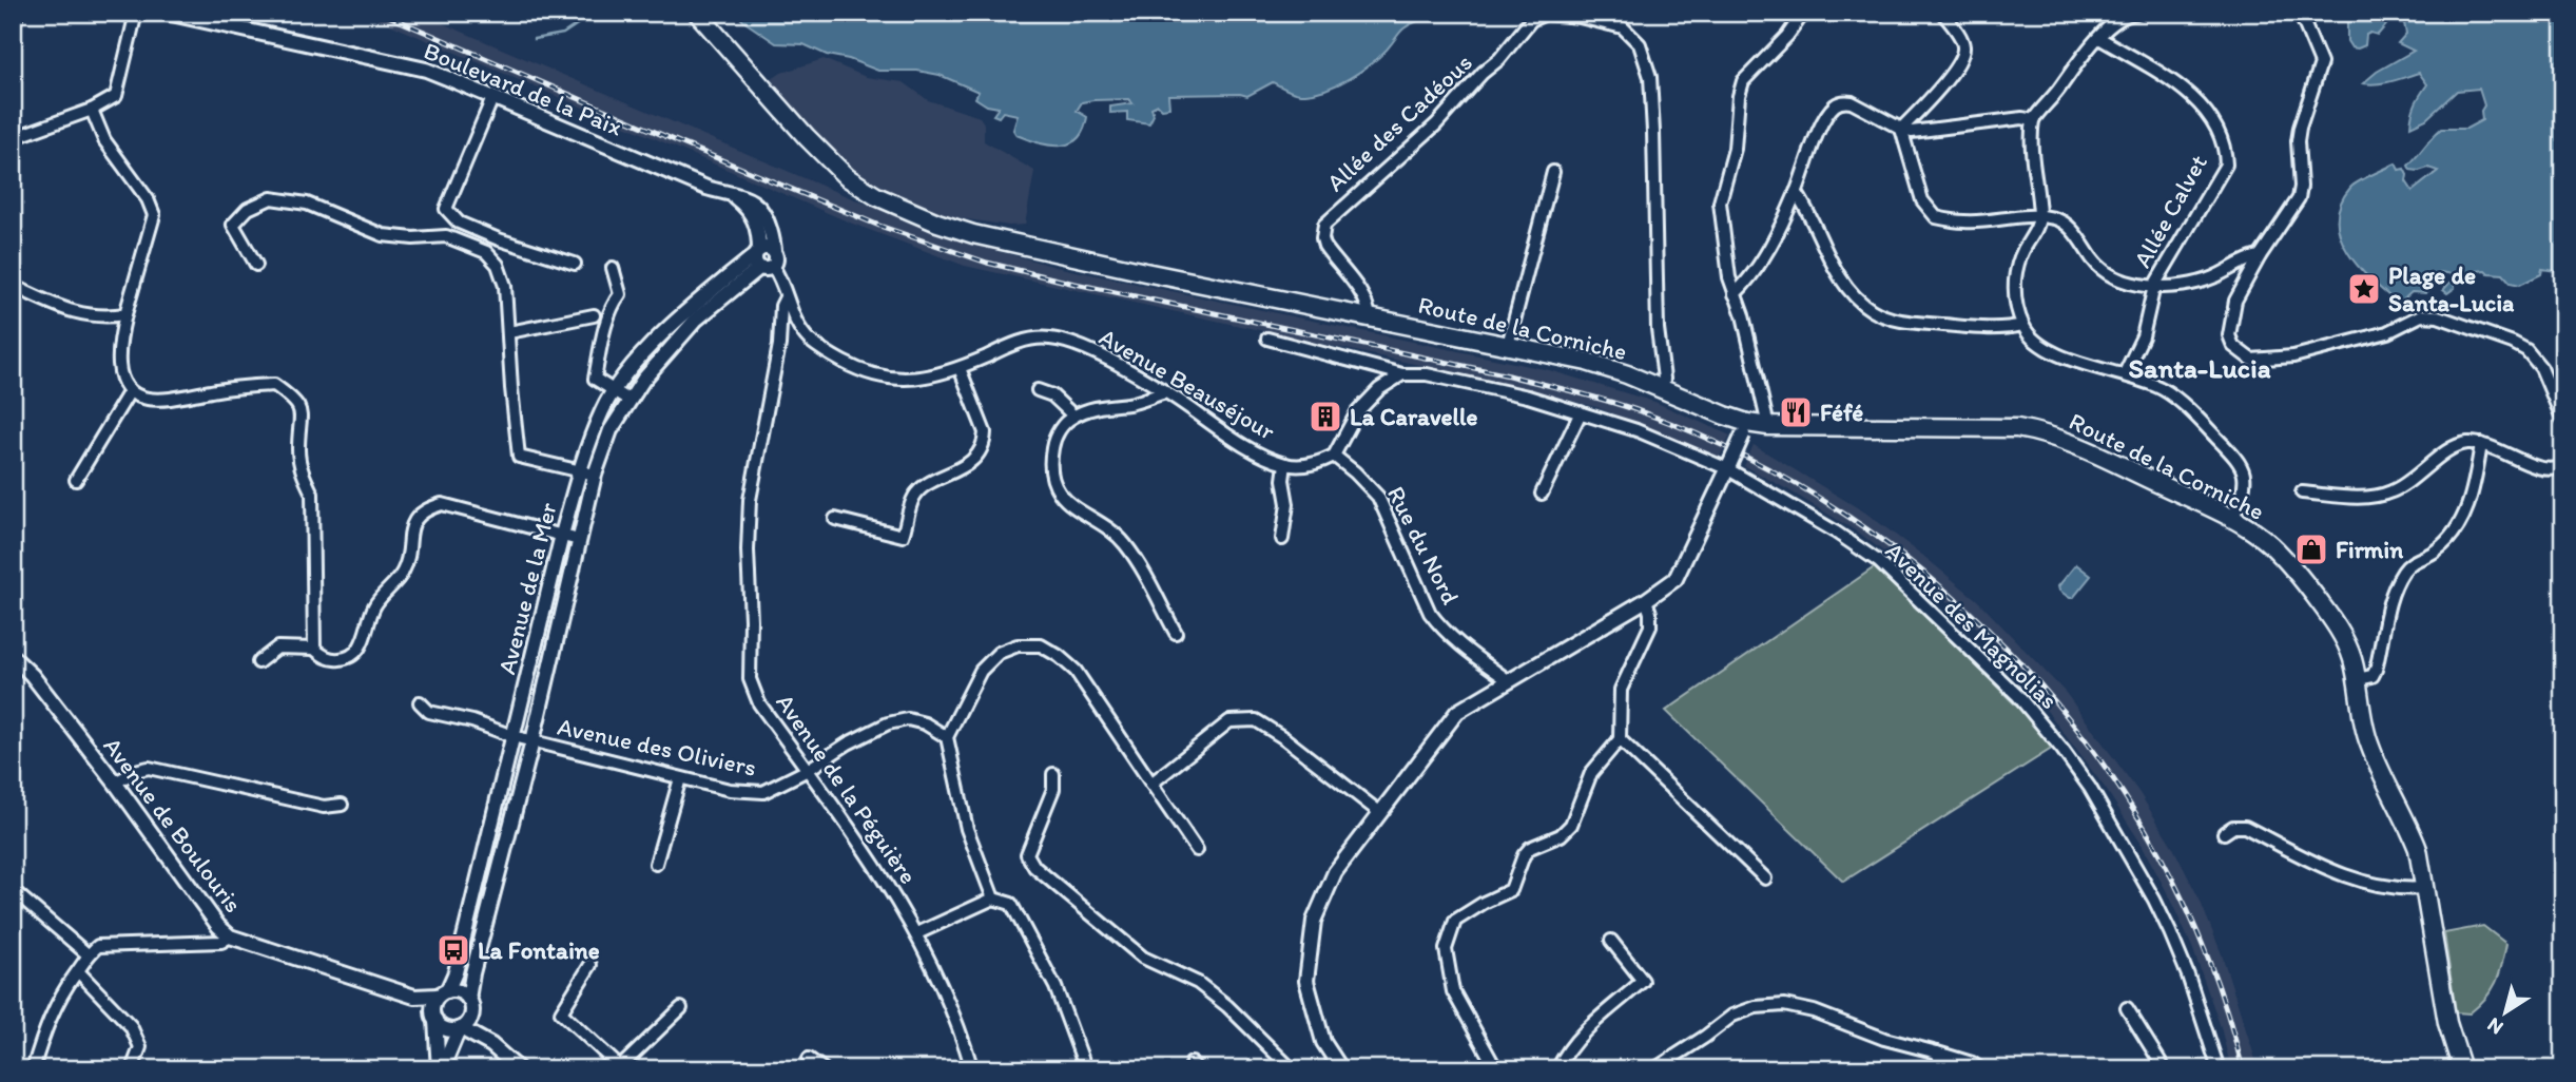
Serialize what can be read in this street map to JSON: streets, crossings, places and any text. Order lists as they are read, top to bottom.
{
  "streets": {
    "main road": ["Route de la Corniche"],
    "street": [
      "Boulevard de la Paix",
      "Allée des Cadéous",
      "Allée Calvet",
      "Avenue Beauséjour",
      "Rue du Nord",
      "Avenue de la Mer",
      "Avenue des Magnolias",
      "Avenue des Oliviers",
      "Avenue de la Péguière",
      "Avenue de Boulouris"
    ]
  },
  "crossings": [
    ["Boulevard de la Paix", "Avenue de la Mer"],
    ["Allée des Cadéous", "Route de la Corniche"],
    ["Avenue Beauséjour", "Rue du Nord"],
    ["Avenue Beauséjour", "Avenue de la Péguière"],
    ["Avenue de la Mer", "Avenue des Oliviers"],
    ["Avenue de la Mer", "Avenue de Boulouris"],
    ["Avenue des Oliviers", "Avenue de la Péguière"]
  ],
  "districts": ["Santa-Lucia"],
  "places": {
    "place": ["Plage de Santa-Lucia"],
    "restaurant": ["Féfé"],
    "building": ["La Caravelle"],
    "shop": ["Firmin"],
    "bus stop": ["La Fontaine"]
  },
  "north": "bottom left"
}
